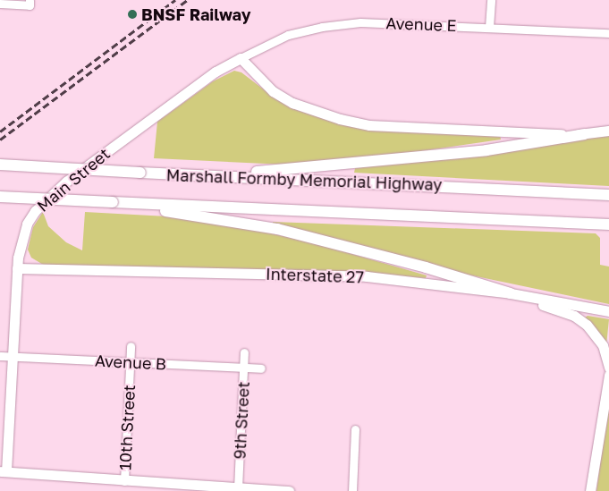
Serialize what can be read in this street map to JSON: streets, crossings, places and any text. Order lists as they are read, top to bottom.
{
  "streets": {
    "highway": ["Marshall Formby Memorial Highway"],
    "main road": ["Main Street", "Interstate 27"],
    "street": [
      "Avenue E",
      "Avenue B",
      "9th Street",
      "10th Street"
    ]
  },
  "crossings": [
    ["Avenue E", "Main Street"],
    ["Main Street", "Interstate 27"],
    ["Main Street", "Avenue B"],
    ["Avenue B", "9th Street"],
    ["Avenue B", "10th Street"]
  ],
  "places": ["BNSF Railway"]
}
